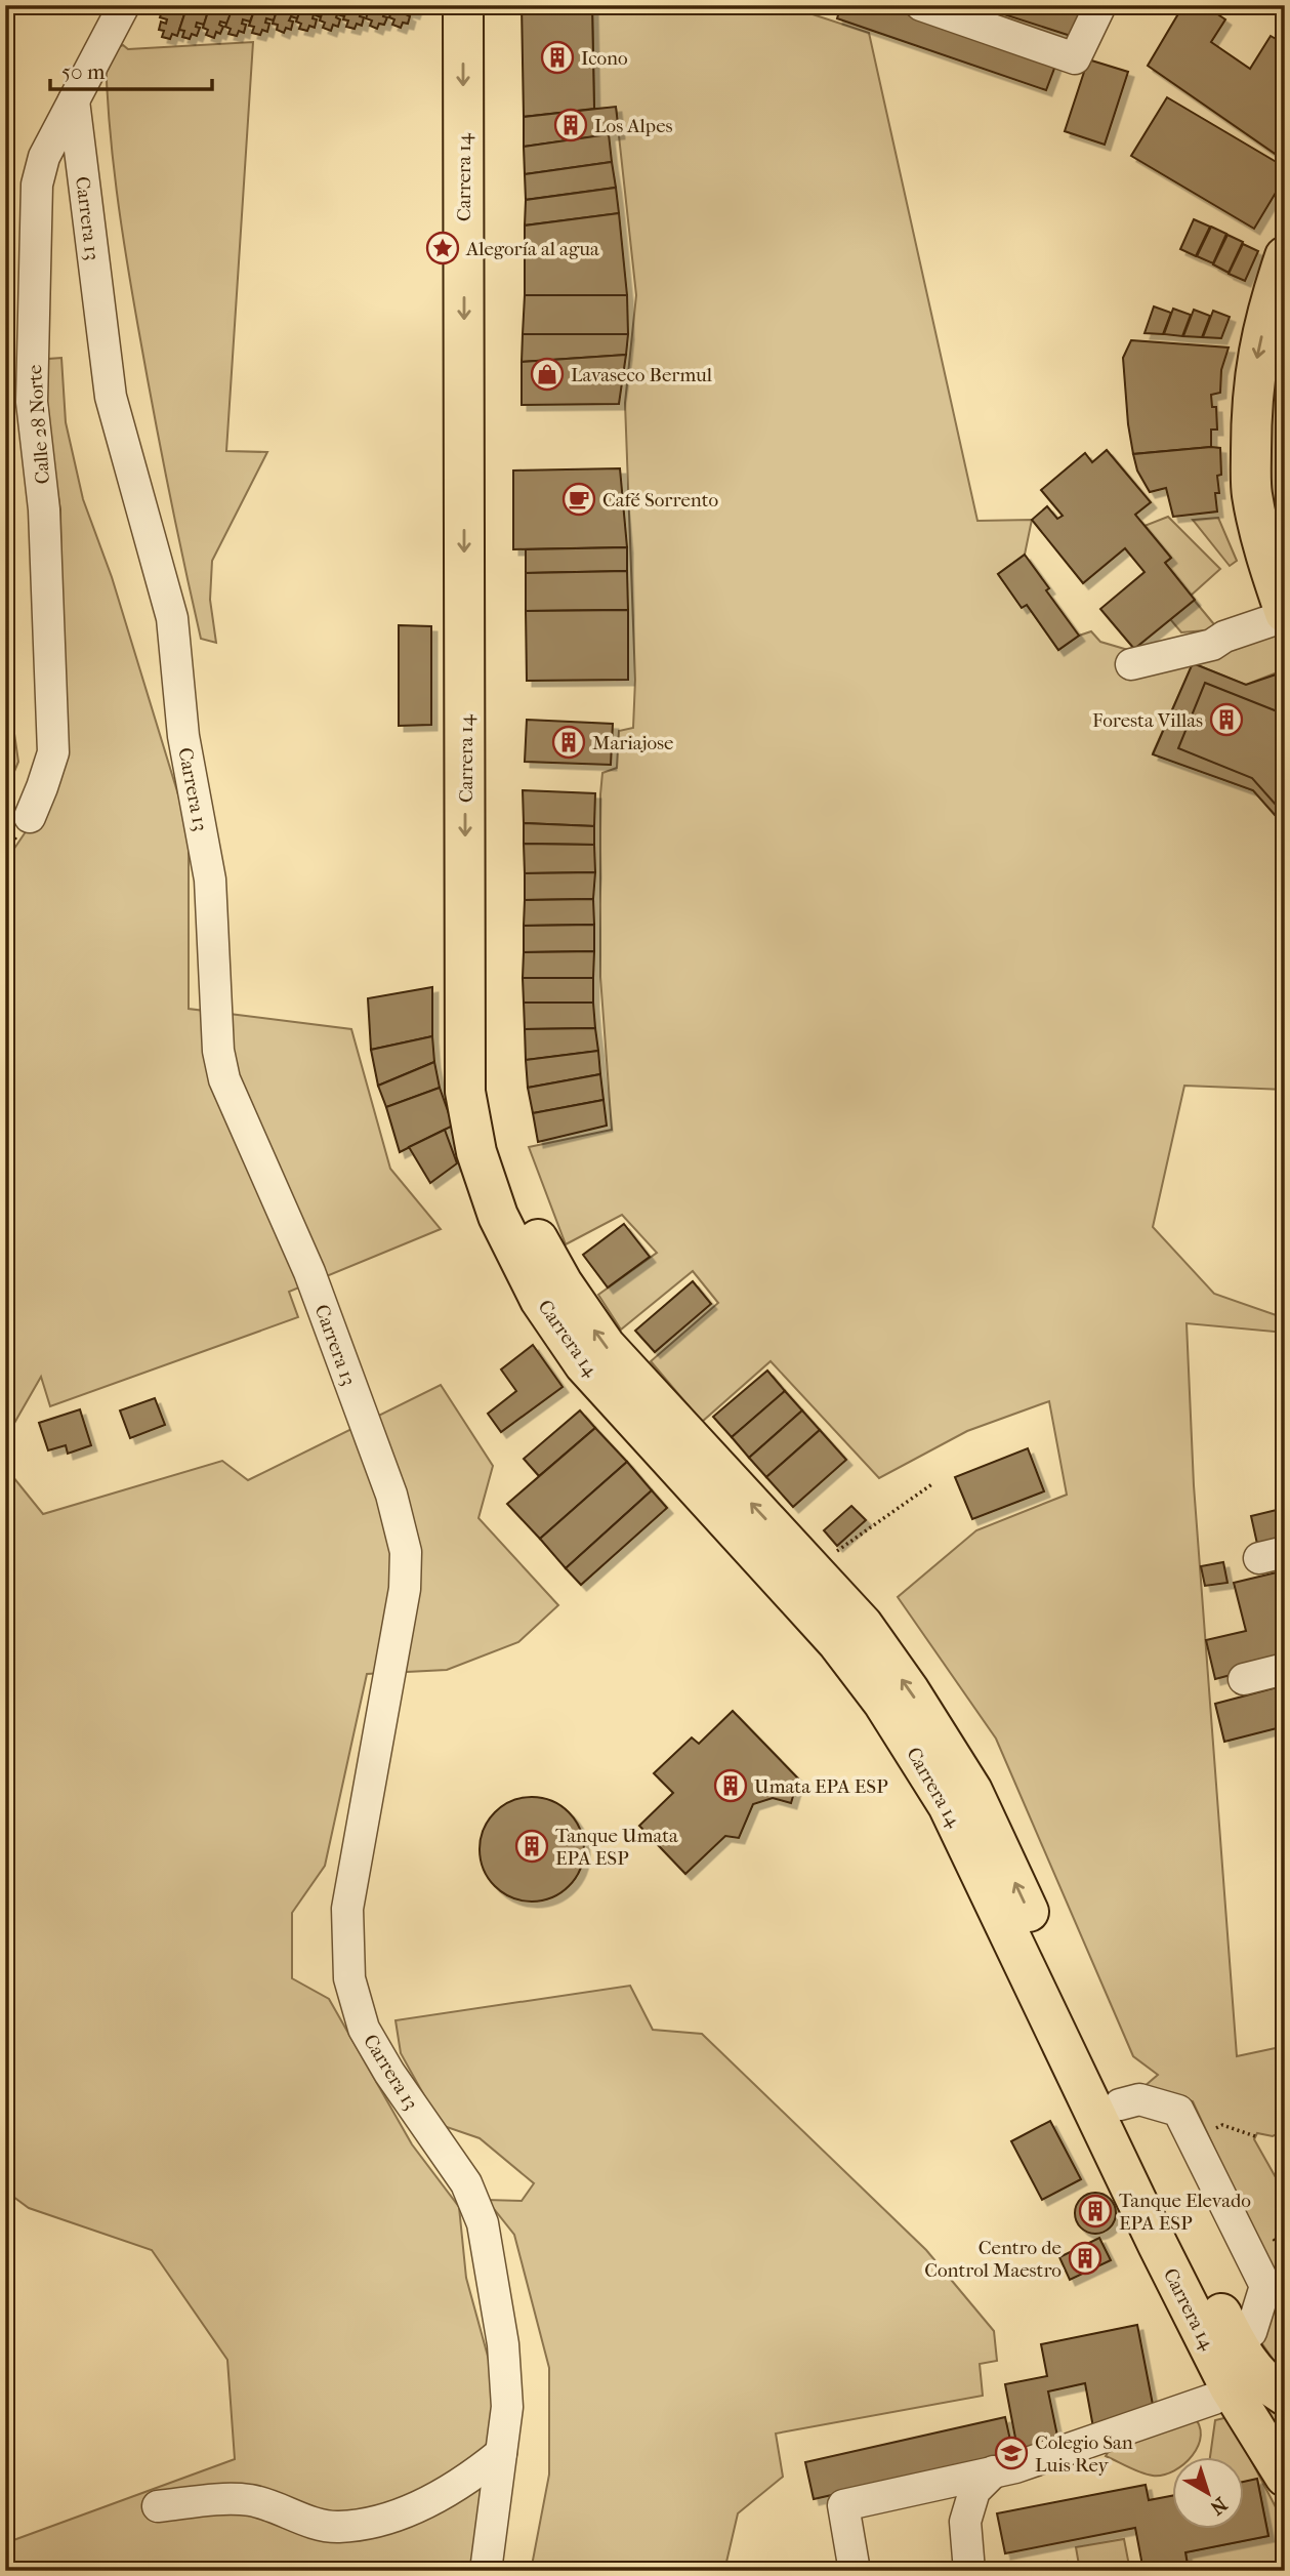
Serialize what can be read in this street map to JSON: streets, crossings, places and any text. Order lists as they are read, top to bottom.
{
  "streets": {
    "main road": ["Carrera 14"],
    "street": ["Carrera 13", "Calle 28 Norte"]
  },
  "crossings": [
    ["Carrera 13", "Calle 28 Norte"]
  ],
  "places": {
    "building": [
      "Icono",
      "Los Alpes",
      "Foresta Villas",
      "Mariajose",
      "Umata EPA ESP",
      "Tanque Umata EPA ESP",
      "Tanque Elevado EPA ESP",
      "Centro de Control Maestro"
    ],
    "place": ["Alegoría al agua"],
    "shop": ["Lavaseco Bermul"],
    "cafe": ["Café Sorrento"],
    "school or university": ["Colegio San Luis Rey"]
  },
  "scale_bar": "50 m",
  "north": "bottom right"
}
